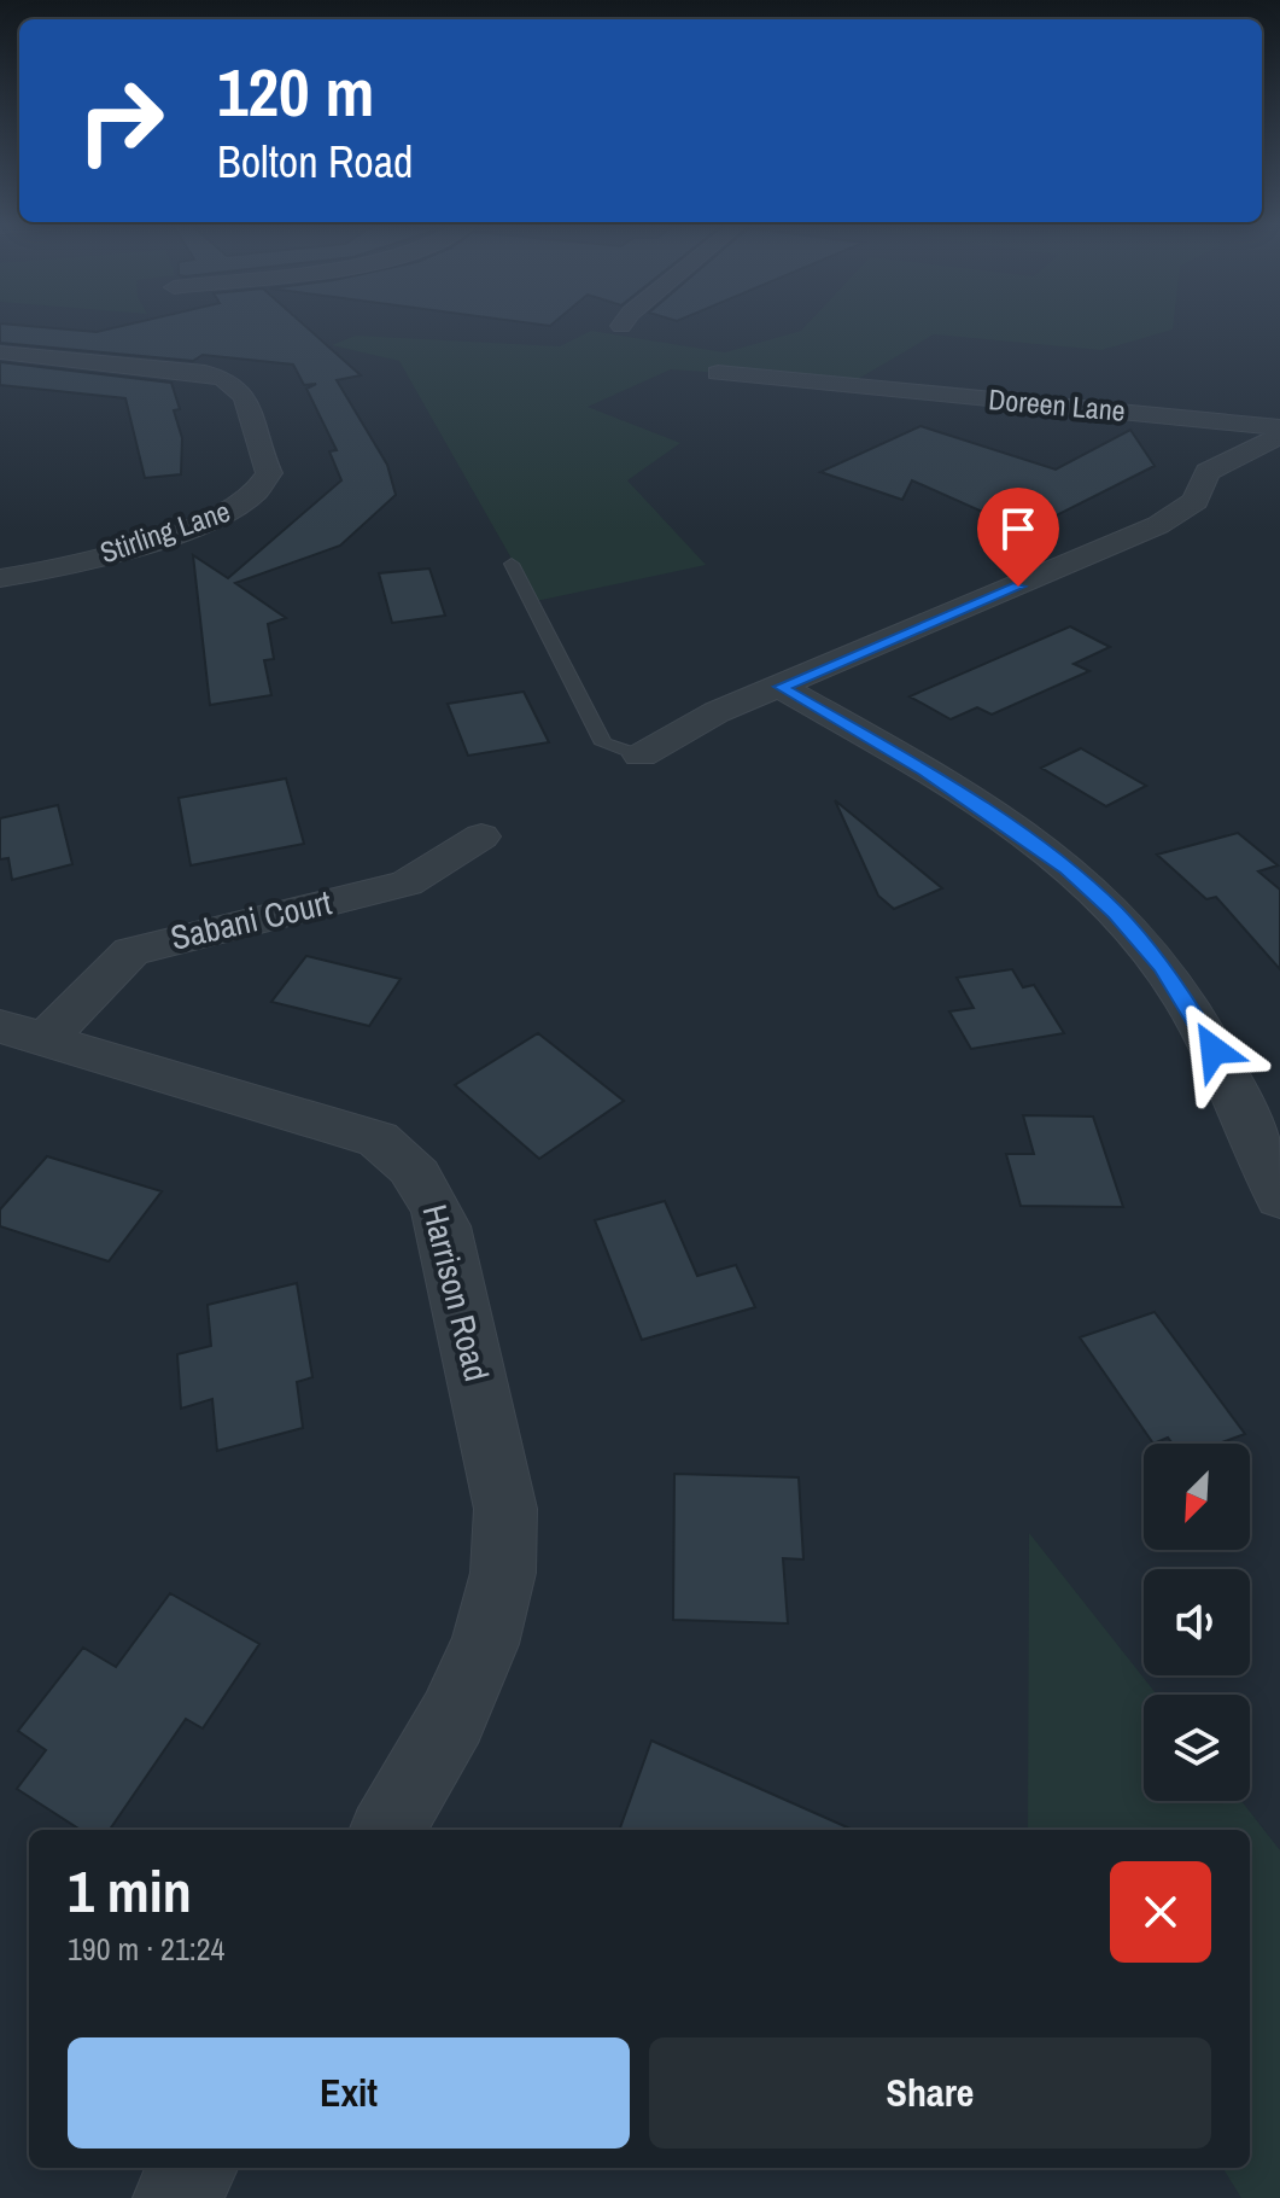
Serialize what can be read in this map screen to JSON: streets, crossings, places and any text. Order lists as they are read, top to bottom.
{
  "streets": {
    "street": [
      "Doreen Lane",
      "Stirling Lane",
      "Sabani Court",
      "Harrison Road"
    ]
  },
  "crossings": [
    ["Sabani Court", "Harrison Road"]
  ],
  "north": "bottom left",
  "page": {
    "turn": ["120 m", "Bolton Road"],
    "heading": ["1 min", "190 m · 21:24"],
    "buttons": ["Exit", "Share"]
  }
}
